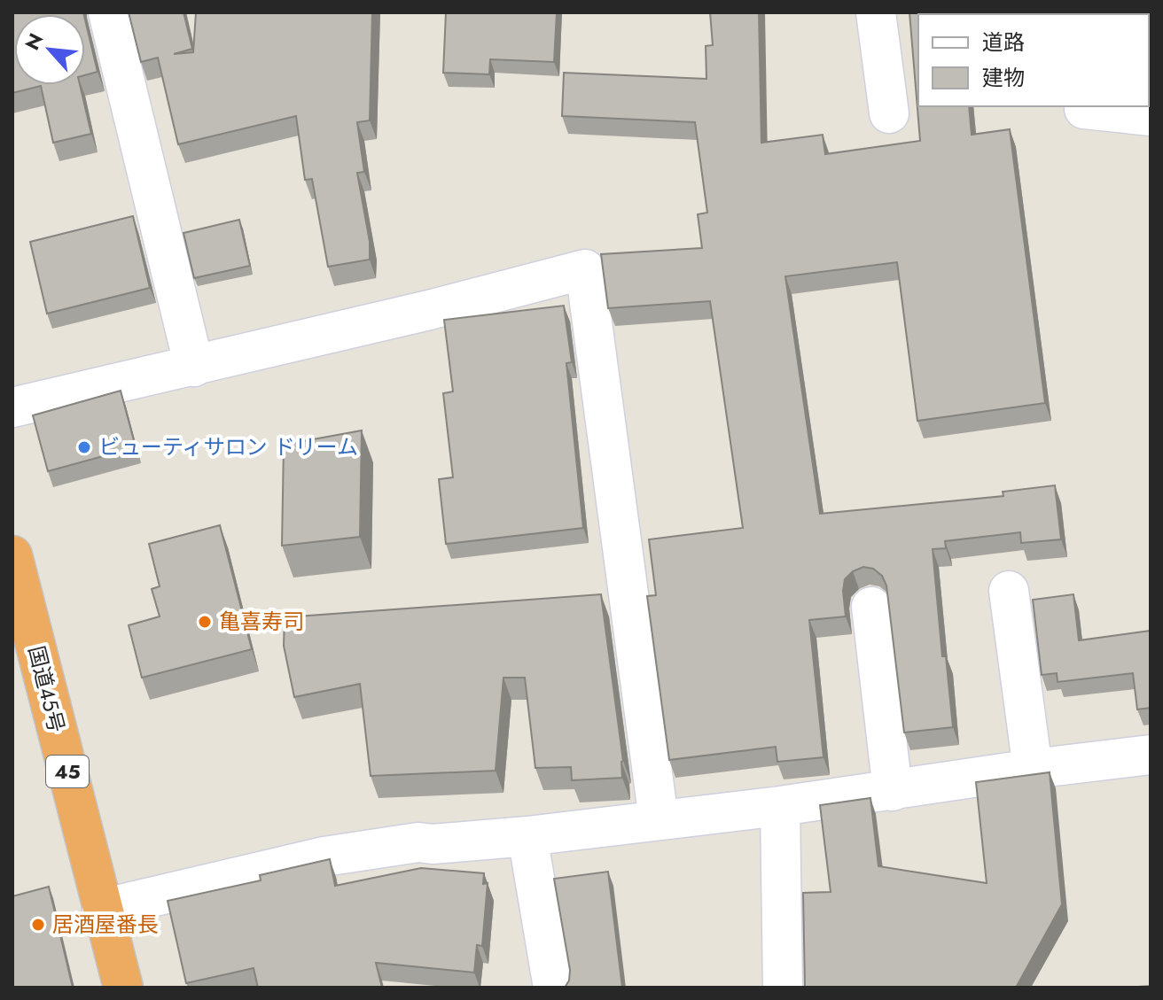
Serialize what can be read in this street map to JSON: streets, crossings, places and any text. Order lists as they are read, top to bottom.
{
  "streets": {
    "highway": ["国道45号", "45"]
  },
  "places": ["ビューティサロン ドリーム", "亀喜寿司", "居酒屋番長"],
  "legend": ["道路", "建物"],
  "north": "top left"
}
